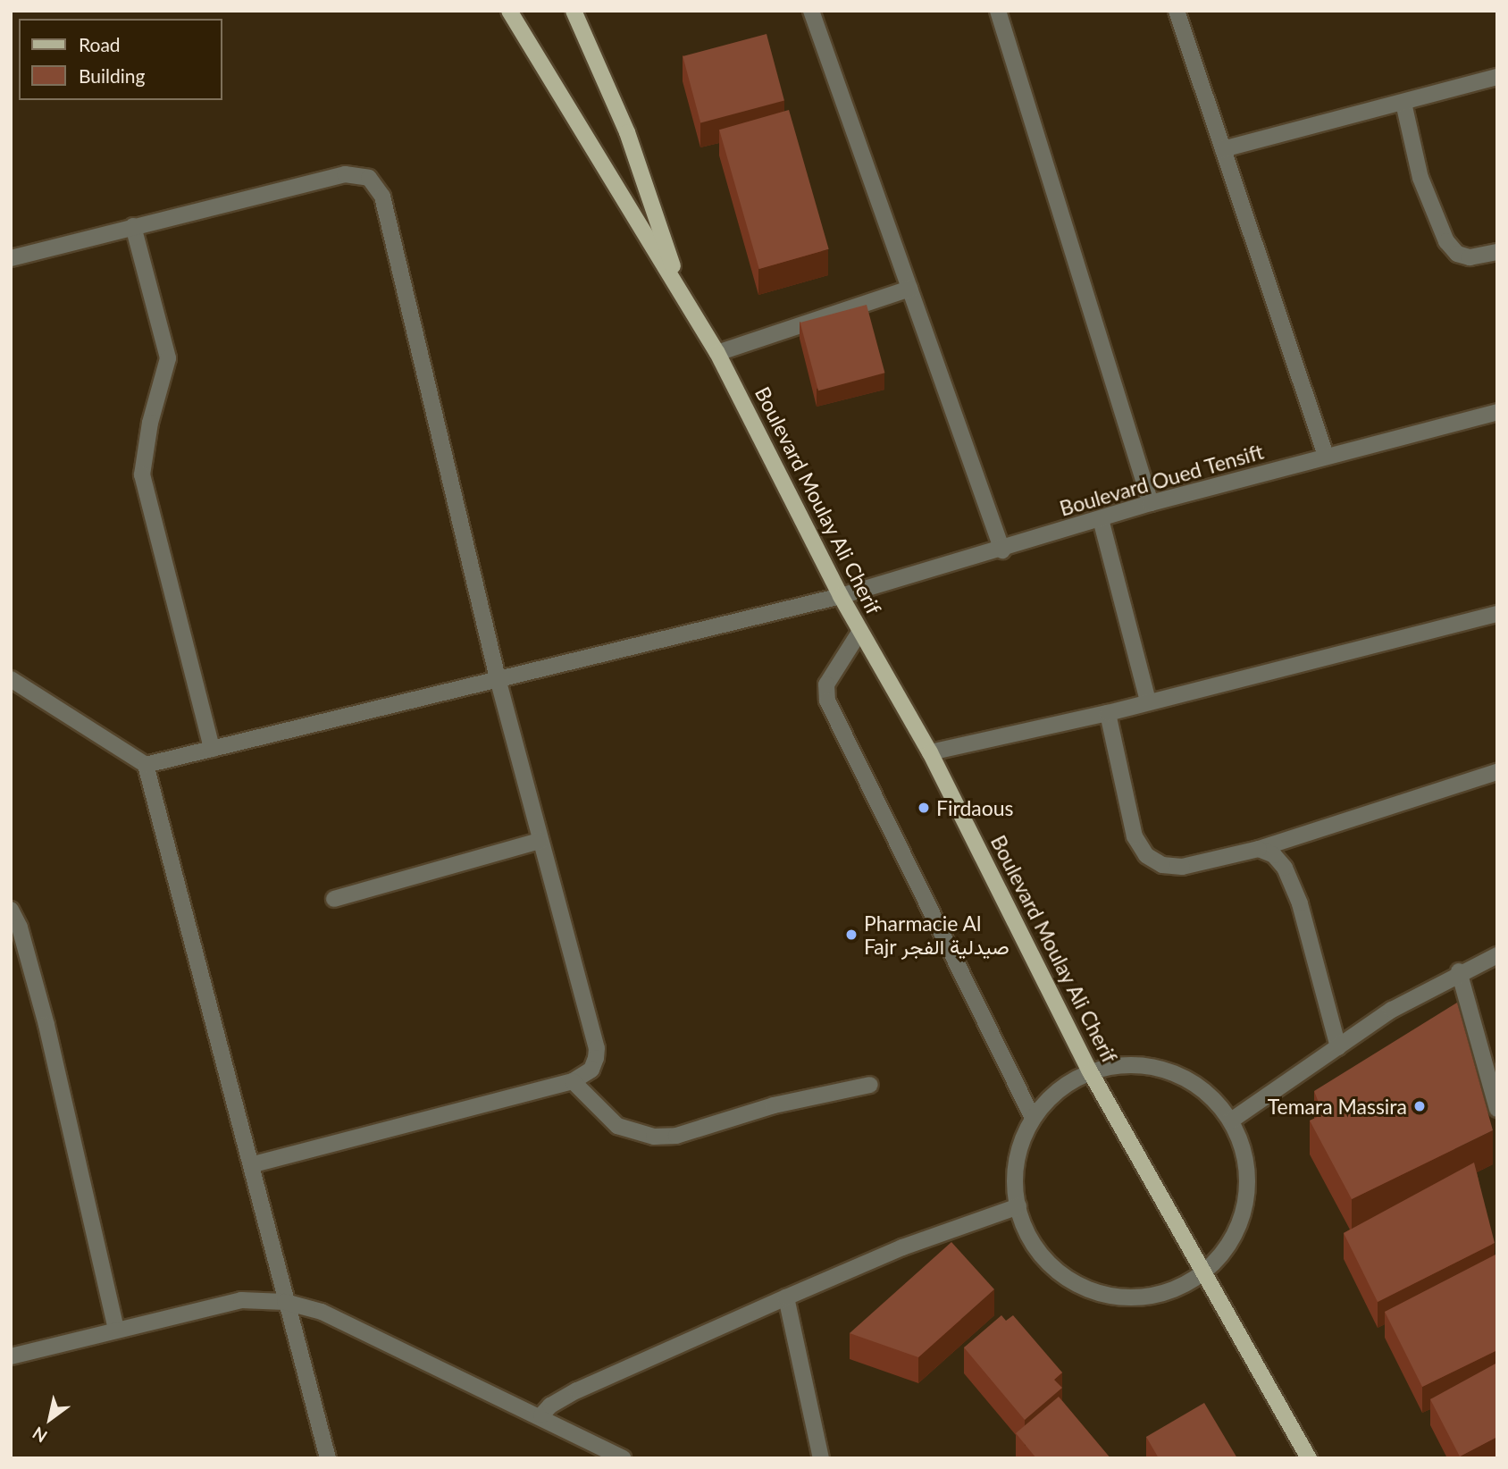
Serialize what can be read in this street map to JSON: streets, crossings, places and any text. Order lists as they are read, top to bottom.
{
  "streets": {
    "main road": ["Boulevard Moulay Ali Cherif"],
    "street": ["Boulevard Oued Tensift"]
  },
  "crossings": [
    ["Boulevard Oued Tensift", "Boulevard Moulay Ali Cherif"]
  ],
  "places": ["Firdaous", "Pharmacie Al Fajr صيدلية الفجر", "Temara Massira"],
  "legend": ["Road", "Building"],
  "north": "bottom left"
}
